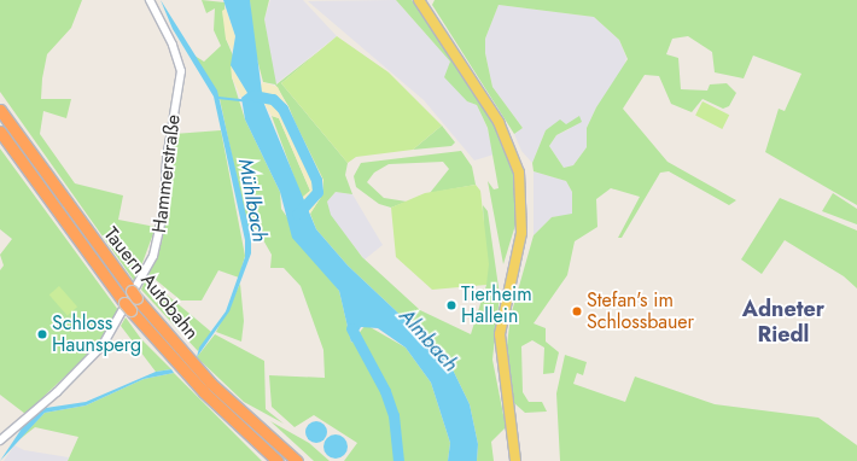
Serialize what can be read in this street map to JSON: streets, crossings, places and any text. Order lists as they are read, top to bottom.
{
  "streets": {
    "highway": ["Tauern Autobahn"],
    "street": ["Hammerstraße"]
  },
  "districts": ["Adneter Riedl"],
  "water": ["Mühlbach", "Almbach"],
  "places": ["Tierheim Hallein", "Stefan's im Schlossbauer", "Schloss Haunsperg"]
}
